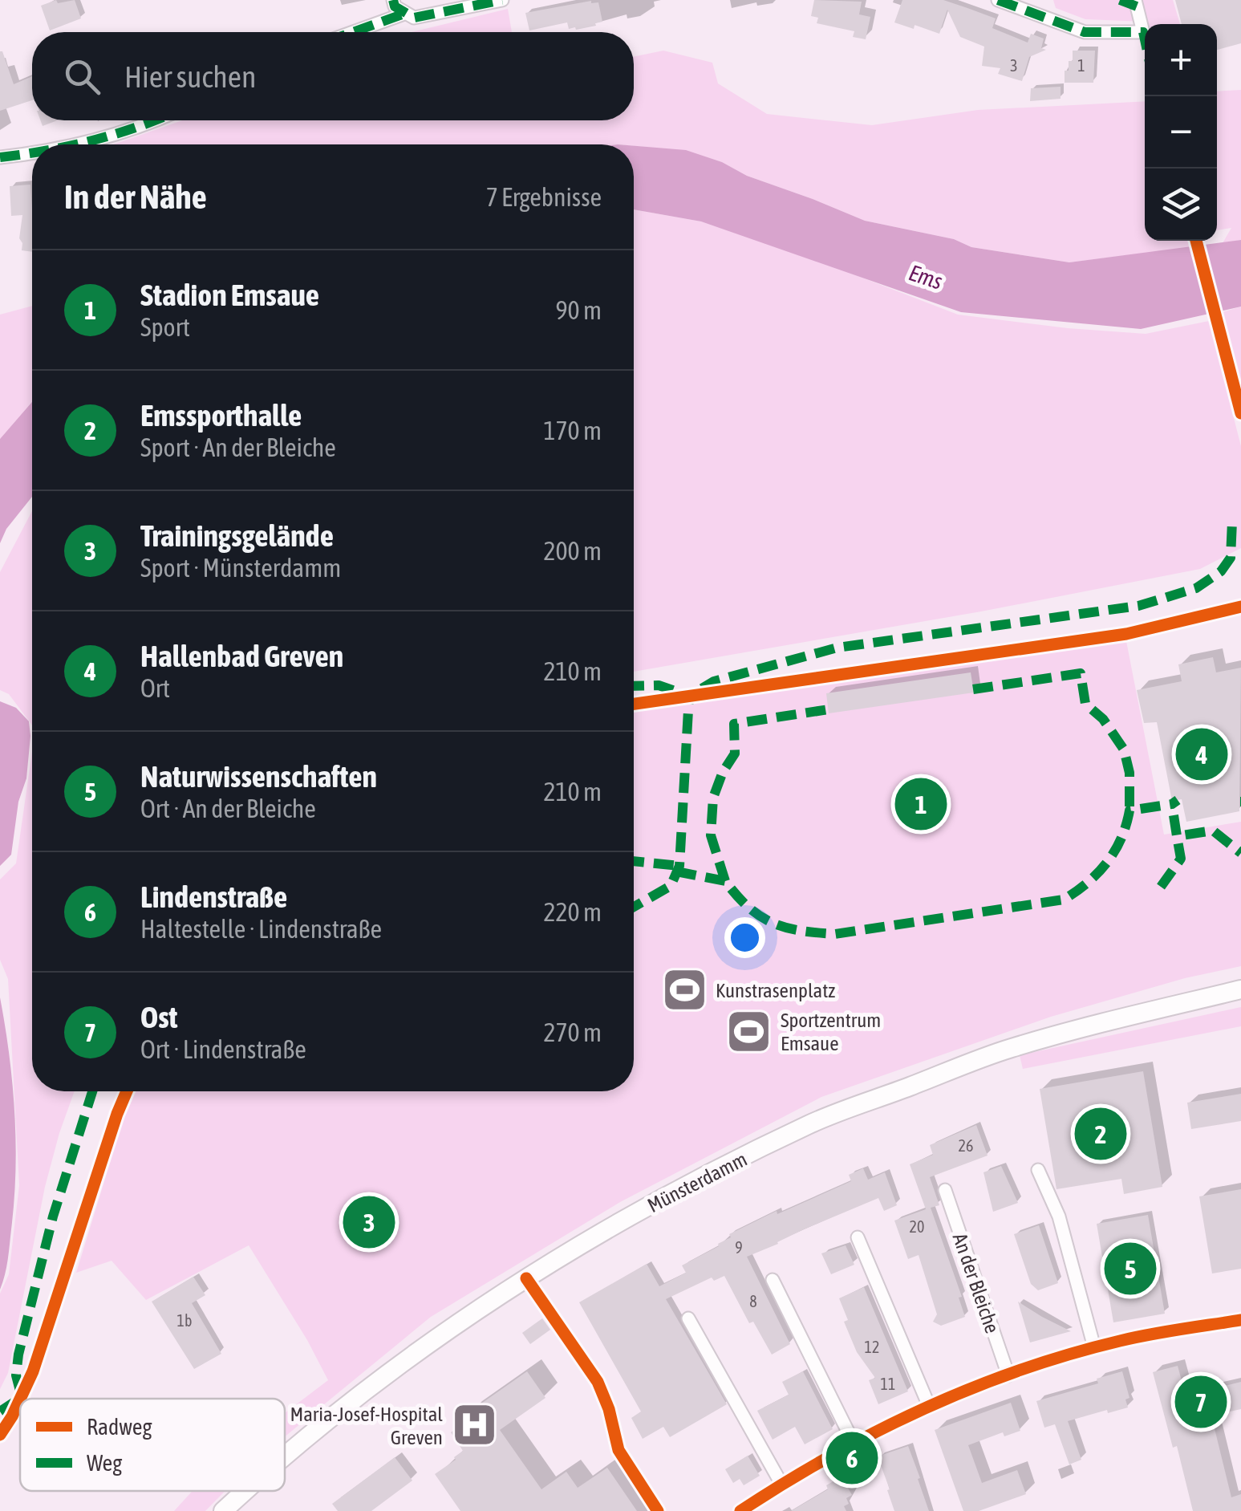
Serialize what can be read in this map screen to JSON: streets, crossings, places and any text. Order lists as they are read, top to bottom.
{
  "streets": {
    "main road": ["Münsterdamm"],
    "street": ["An der Bleiche"]
  },
  "water": ["Ems"],
  "places": {
    "sports": ["Kunstrasenplatz", "Sportzentrum Emsaue"],
    "hospital": ["Maria-Josef-Hospital Greven"]
  },
  "house_numbers": [
    "3",
    "1",
    "26",
    "20",
    "9",
    "8",
    "1b",
    "12",
    "11"
  ],
  "legend": ["Radweg", "Weg"],
  "page": {
    "map_buttons": ["+", "−"],
    "search": "Hier suchen",
    "heading": ["In der Nähe", "7 Ergebnisse"],
    "list": [
      {
        "mark": "1",
        "name": "Stadion Emsaue",
        "note": "Sport",
        "value": "90 m"
      },
      {
        "mark": "2",
        "name": "Emssporthalle",
        "note": "Sport · An der Bleiche",
        "value": "170 m"
      },
      {
        "mark": "3",
        "name": "Trainingsgelände",
        "note": "Sport · Münsterdamm",
        "value": "200 m"
      },
      {
        "mark": "4",
        "name": "Hallenbad Greven",
        "note": "Ort",
        "value": "210 m"
      },
      {
        "mark": "5",
        "name": "Naturwissenschaften",
        "note": "Ort · An der Bleiche",
        "value": "210 m"
      },
      {
        "mark": "6",
        "name": "Lindenstraße",
        "note": "Haltestelle · Lindenstraße",
        "value": "220 m"
      },
      {
        "mark": "7",
        "name": "Ost",
        "note": "Ort · Lindenstraße",
        "value": "270 m"
      }
    ],
    "pins": [
      "4",
      "1",
      "2",
      "3",
      "5",
      "7",
      "6"
    ]
  }
}
